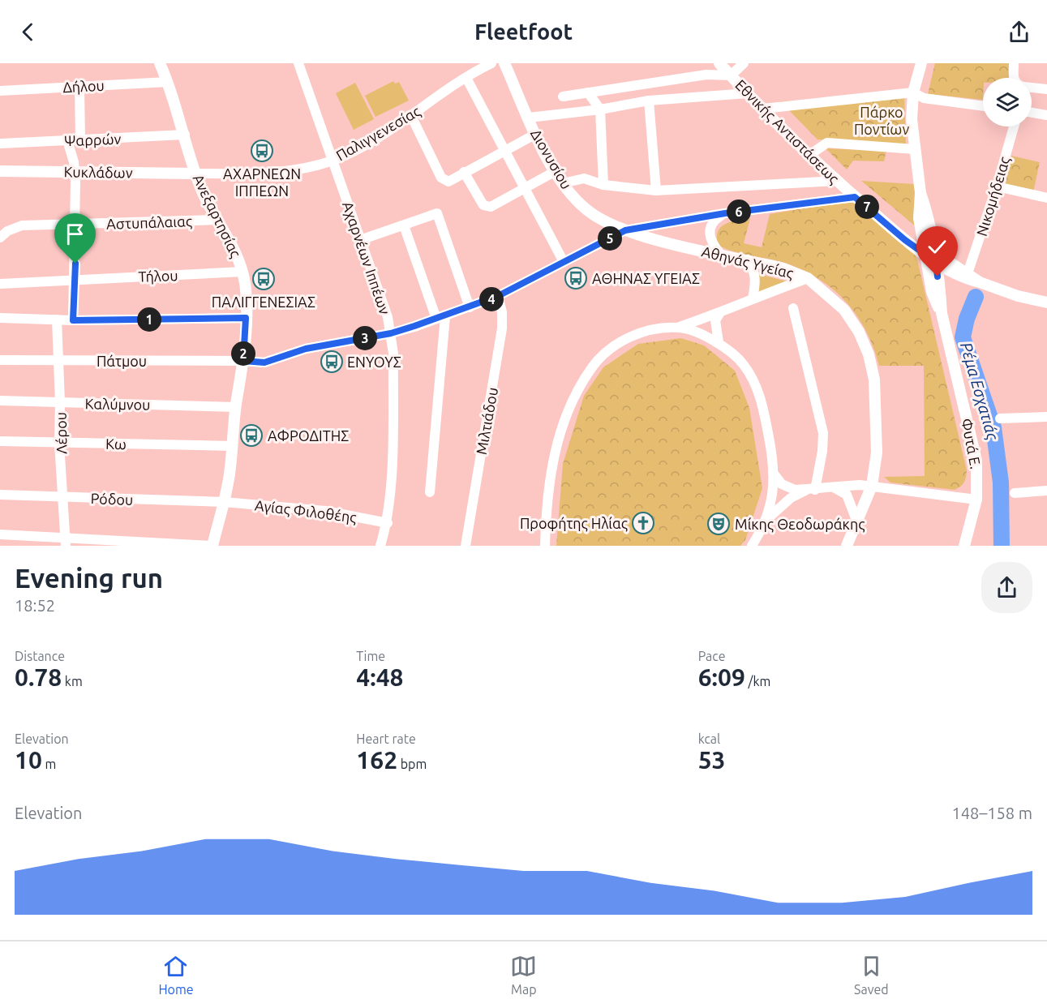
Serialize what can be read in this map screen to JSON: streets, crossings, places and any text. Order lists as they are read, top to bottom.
{
  "streets": {
    "street": [
      "Δήλου",
      "Εθνικής Αντιστάσεως",
      "Παλιγγενεσίας",
      "Ψαρρών",
      "Διονυσίου",
      "Κυκλάδων",
      "Νικομήδειας",
      "Ανεξαρτησίας",
      "Αστυπάλαιας",
      "Αχαρνέων Ιππέων",
      "Αθηνάς Υγείας",
      "Τήλου",
      "Πάτμου",
      "Καλύμνου",
      "Μιλτιάδου",
      "Λέρου",
      "Κω",
      "Φυτά Ε.",
      "Ρόδου",
      "Αγίας Φιλοθέης"
    ]
  },
  "crossings": [
    ["Δήλου", "Ανεξαρτησίας"],
    ["Εθνικής Αντιστάσεως", "Νικομήδειας"],
    ["Εθνικής Αντιστάσεως", "Πάτμου"],
    ["Εθνικής Αντιστάσεως", "Φυτά Ε."],
    ["Παλιγγενεσίας", "Κυκλάδων"],
    ["Παλιγγενεσίας", "Ανεξαρτησίας"],
    ["Παλιγγενεσίας", "Αχαρνέων Ιππέων"],
    ["Ψαρρών", "Ανεξαρτησίας"],
    ["Διονυσίου", "Αθηνάς Υγείας"],
    ["Διονυσίου", "Πάτμου"],
    ["Κυκλάδων", "Ανεξαρτησίας"],
    ["Ανεξαρτησίας", "Αστυπάλαιας"],
    ["Ανεξαρτησίας", "Τήλου"],
    ["Ανεξαρτησίας", "Πάτμου"],
    ["Ανεξαρτησίας", "Καλύμνου"],
    ["Ανεξαρτησίας", "Κω"],
    ["Ανεξαρτησίας", "Ρόδου"],
    ["Ανεξαρτησίας", "Αγίας Φιλοθέης"],
    ["Αχαρνέων Ιππέων", "Πάτμου"],
    ["Αχαρνέων Ιππέων", "Αγίας Φιλοθέης"],
    ["Αθηνάς Υγείας", "Πάτμου"],
    ["Πάτμου", "Μιλτιάδου"],
    ["Πάτμου", "Λέρου"],
    ["Καλύμνου", "Λέρου"],
    ["Λέρου", "Κω"],
    ["Λέρου", "Ρόδου"],
    ["Ρόδου", "Αγίας Φιλοθέης"]
  ],
  "water": ["Ρέμα Εσχατιάς"],
  "parks": ["Πάρκο Ποντίων"],
  "places": {
    "bus stop": [
      "ΑΧΑΡΝΕΩΝ ΙΠΠΕΩΝ",
      "ΑΘΗΝΑΣ ΥΓΕΙΑΣ",
      "ΠΑΛΙΓΓΕΝΕΣΙΑΣ",
      "ΕΝΥΟΥΣ",
      "ΑΦΡΟΔΙΤΗΣ"
    ],
    "church": ["Προφήτης Ηλίας"],
    "theatre": ["Μίκης Θεοδωράκης"]
  },
  "page": {
    "header": "Fleetfoot",
    "pins": [
      "7",
      "6",
      "5",
      "4",
      "1",
      "3",
      "2"
    ],
    "heading": ["Evening run", "18:52"],
    "stats": [
      ["Distance", "0.78 km"],
      ["Time", "4:48"],
      ["Pace", "6:09 /km"],
      ["Elevation", "10 m"],
      ["Heart rate", "162 bpm"],
      ["kcal", "53"]
    ],
    "chart": ["Elevation", "148–158 m"],
    "tabs": ["Home", "Map", "Saved"]
  }
}
